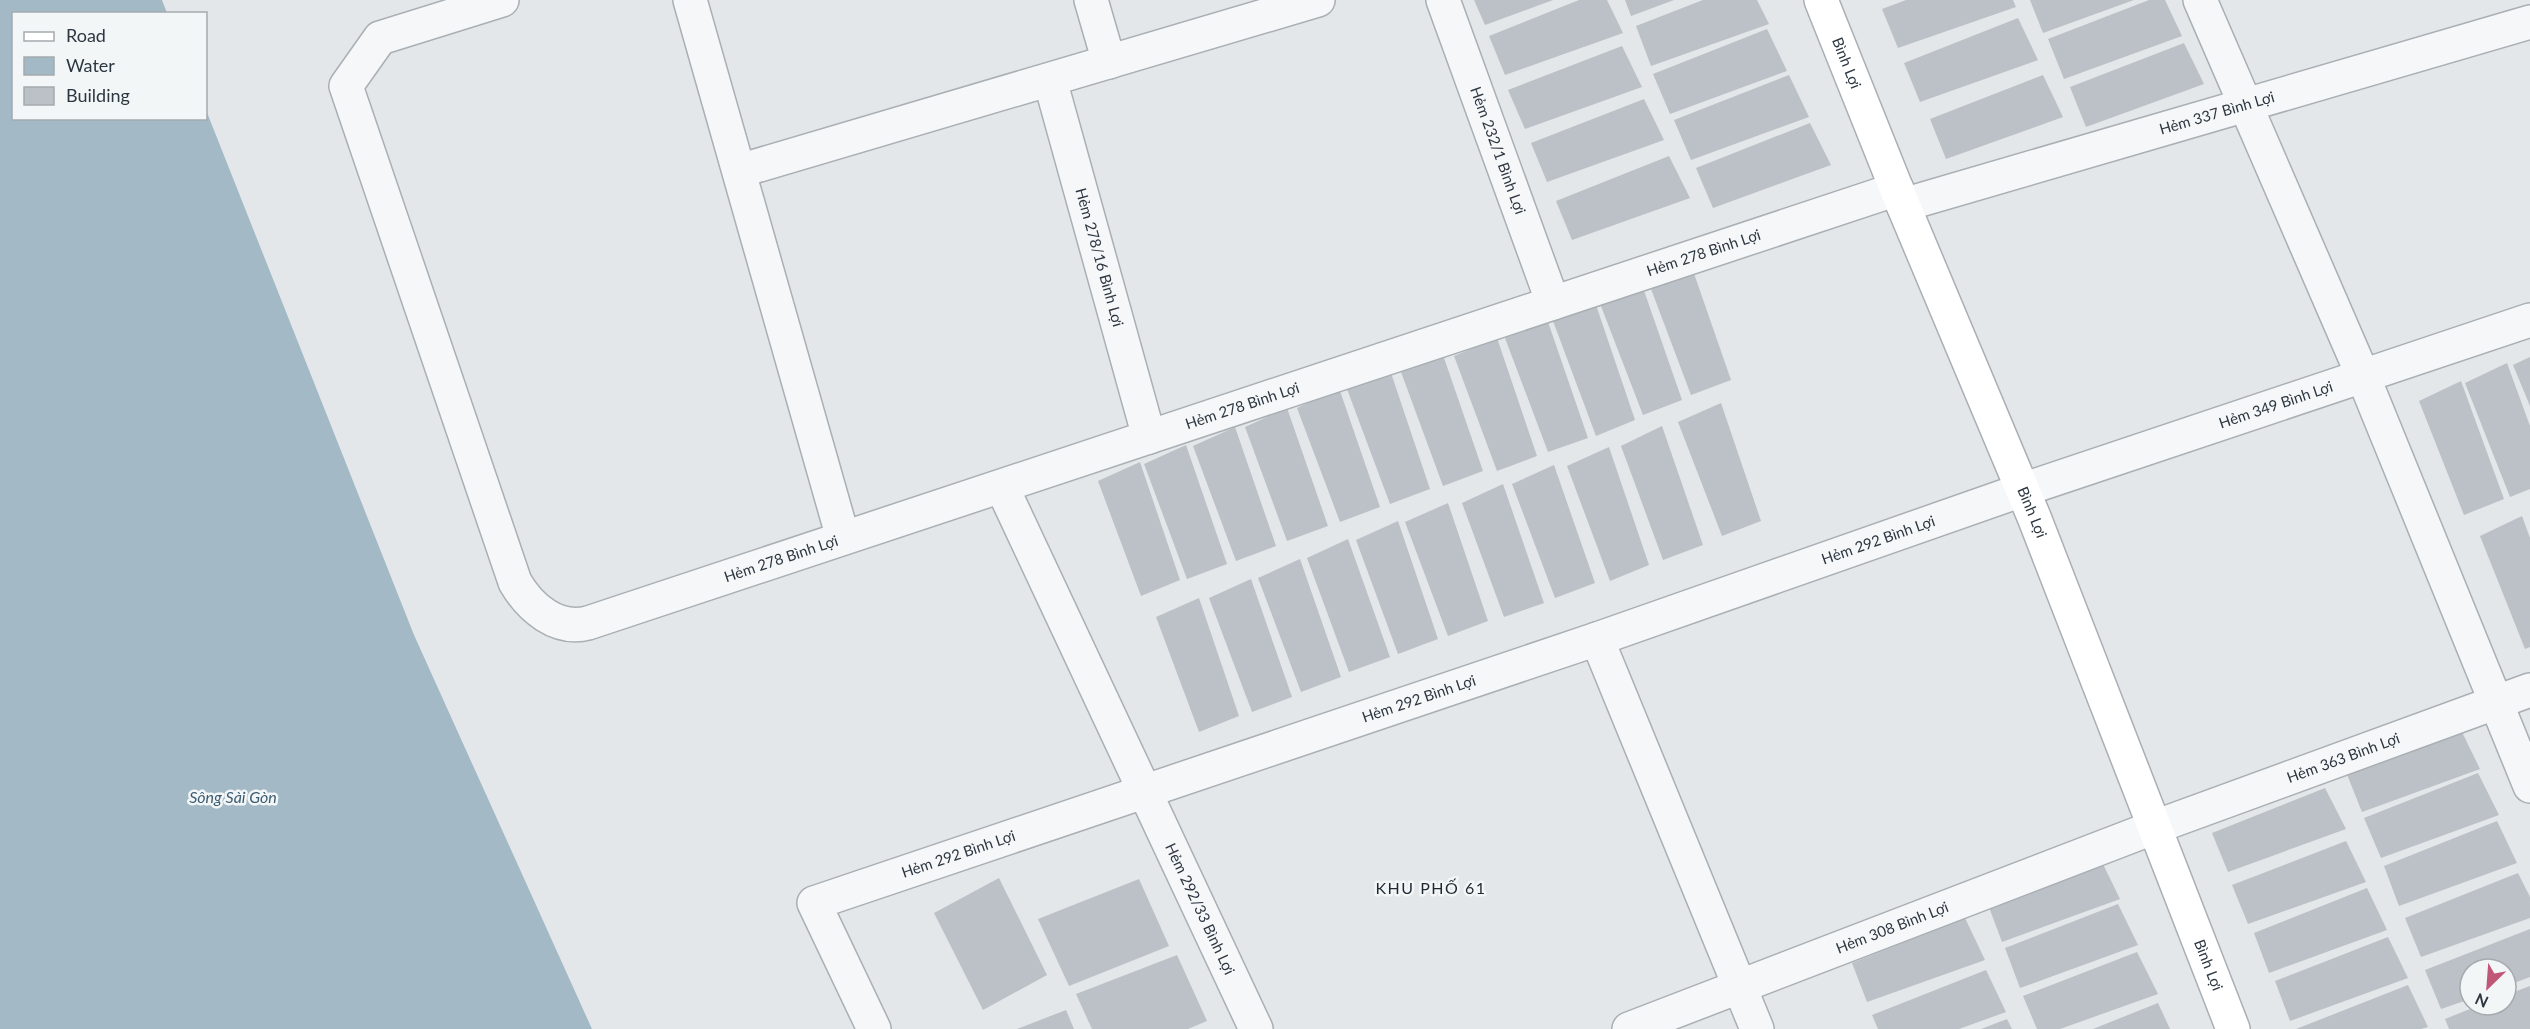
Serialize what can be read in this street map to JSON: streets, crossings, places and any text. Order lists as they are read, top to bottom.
{
  "streets": {
    "street": [
      "Bình Lợi",
      "Hẻm 337 Bình Lợi",
      "Hẻm 232/1 Bình Lợi",
      "Hẻm 278 Bình Lợi",
      "Hẻm 278/16 Bình Lợi",
      "Hẻm 349 Bình Lợi",
      "Hẻm 292 Bình Lợi",
      "Hẻm 363 Bình Lợi",
      "Hẻm 292/33 Bình Lợi",
      "Hẻm 308 Bình Lợi"
    ]
  },
  "crossings": [
    ["Bình Lợi", "Hẻm 337 Bình Lợi"],
    ["Bình Lợi", "Hẻm 278 Bình Lợi"],
    ["Bình Lợi", "Hẻm 349 Bình Lợi"],
    ["Bình Lợi", "Hẻm 292 Bình Lợi"],
    ["Bình Lợi", "Hẻm 363 Bình Lợi"],
    ["Bình Lợi", "Hẻm 308 Bình Lợi"],
    ["Hẻm 337 Bình Lợi", "Hẻm 278 Bình Lợi"],
    ["Hẻm 232/1 Bình Lợi", "Hẻm 278 Bình Lợi"],
    ["Hẻm 278 Bình Lợi", "Hẻm 278/16 Bình Lợi"],
    ["Hẻm 278 Bình Lợi", "Hẻm 292/33 Bình Lợi"],
    ["Hẻm 349 Bình Lợi", "Hẻm 292 Bình Lợi"],
    ["Hẻm 292 Bình Lợi", "Hẻm 292/33 Bình Lợi"],
    ["Hẻm 363 Bình Lợi", "Hẻm 308 Bình Lợi"]
  ],
  "districts": ["KHU PHỐ 61"],
  "water": ["Sông Sài Gòn"],
  "legend": ["Road", "Water", "Building"],
  "north": "bottom left"
}
